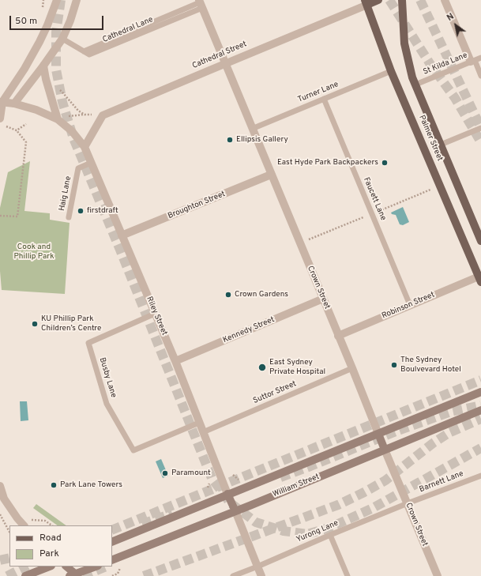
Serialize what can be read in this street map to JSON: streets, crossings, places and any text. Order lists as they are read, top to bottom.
{
  "streets": {
    "main road": [
      "Cathedral Street",
      "Palmer Street",
      "Crown Street",
      "Riley Street",
      "William Street"
    ],
    "street": ["Broughton Street", "Robinson Street", "Kennedy Street"],
    "lane": [
      "St Kilda Lane",
      "Turner Lane",
      "Haig Lane",
      "Faucett Lane",
      "Busby Lane",
      "Suttor Street",
      "Barnett Lane",
      "Yurong Lane"
    ]
  },
  "crossings": [
    ["Cathedral Street", "Palmer Street"],
    ["Cathedral Street", "Crown Street"],
    ["St Kilda Lane", "Palmer Street"],
    ["Turner Lane", "Palmer Street"],
    ["Turner Lane", "Faucett Lane"],
    ["Turner Lane", "Crown Street"],
    ["Palmer Street", "Robinson Street"],
    ["Haig Lane", "Riley Street"],
    ["Faucett Lane", "Robinson Street"],
    ["Broughton Street", "Crown Street"],
    ["Broughton Street", "Riley Street"],
    ["Crown Street", "Robinson Street"],
    ["Crown Street", "Kennedy Street"],
    ["Crown Street", "Suttor Street"],
    ["Crown Street", "Barnett Lane"],
    ["Crown Street", "William Street"],
    ["Crown Street", "Yurong Lane"],
    ["Riley Street", "Kennedy Street"],
    ["Riley Street", "Busby Lane"],
    ["Riley Street", "Suttor Street"],
    ["Riley Street", "William Street"],
    ["Riley Street", "Yurong Lane"],
    ["Barnett Lane", "Yurong Lane"]
  ],
  "parks": ["Cook and Phillip Park"],
  "places": [
    "Ellipsis Gallery",
    "East Hyde Park Backpackers",
    "firstdraft",
    "Crown Gardens",
    "KU Phillip Park Children’s Centre",
    "The Sydney Boulvevard Hotel",
    "East Sydney Private Hospital",
    "Paramount",
    "Park Lane Towers"
  ],
  "legend": ["Road", "Park"],
  "scale_bar": "50 m",
  "north": "top left"
}
